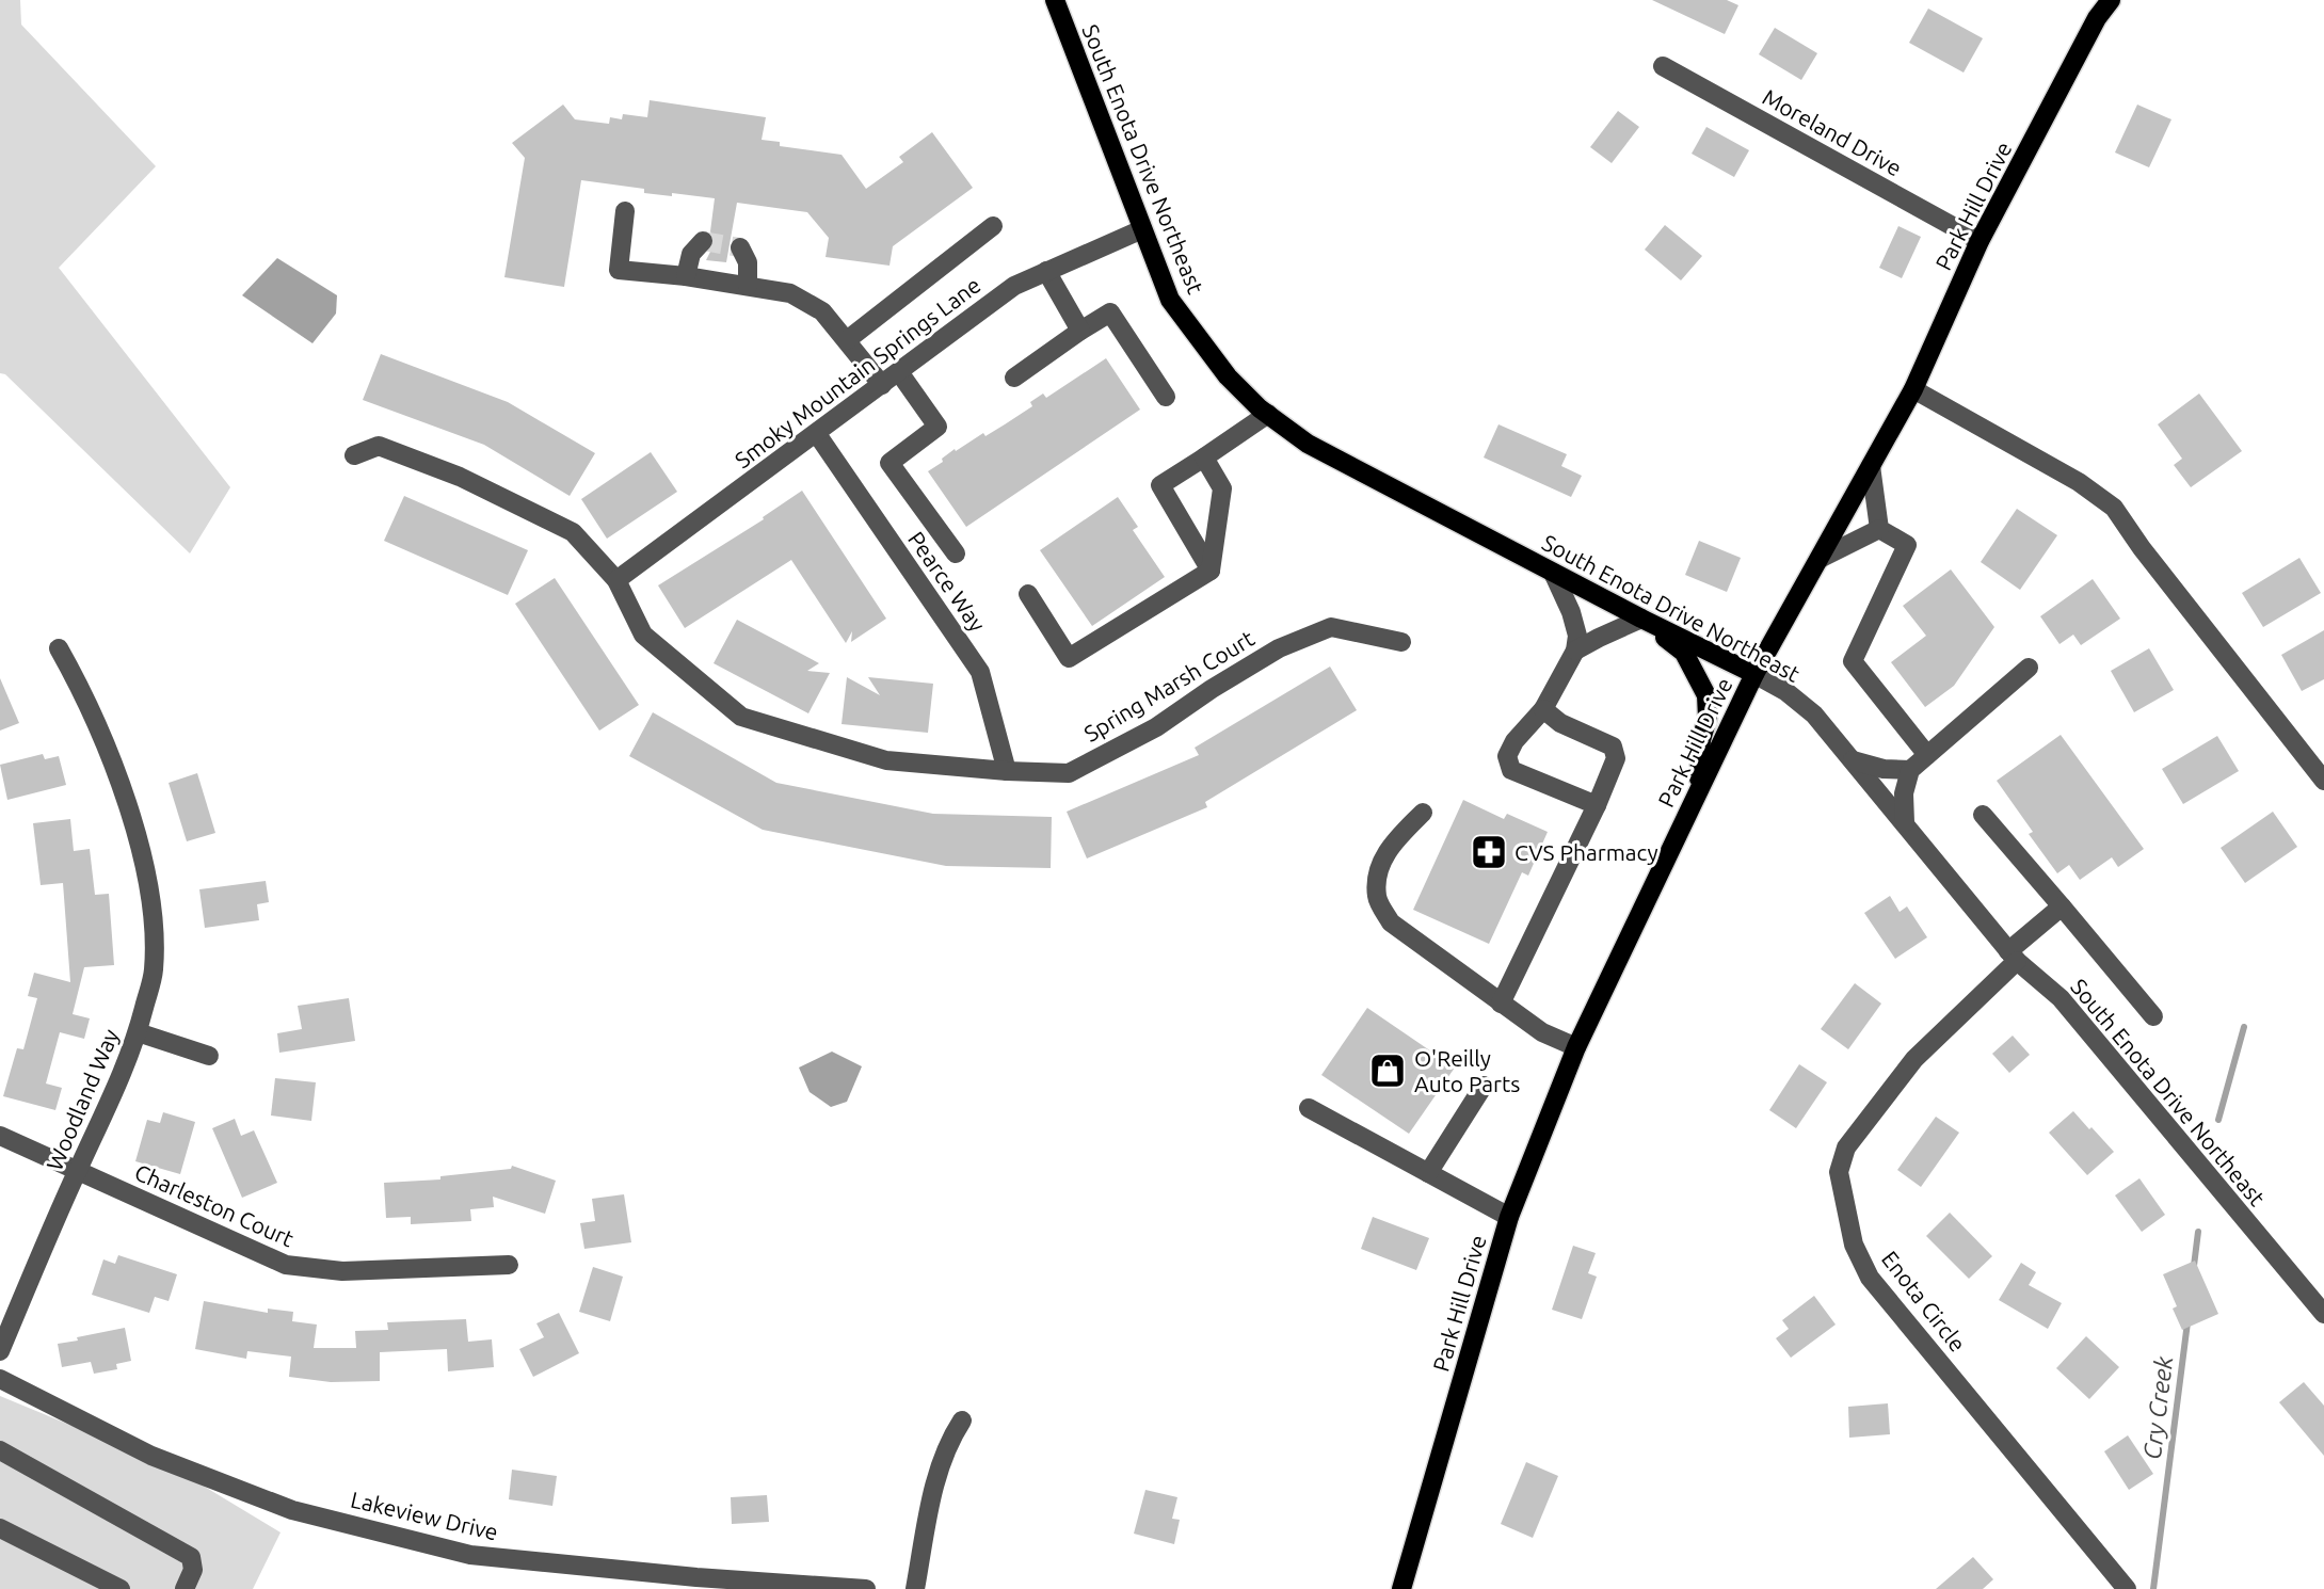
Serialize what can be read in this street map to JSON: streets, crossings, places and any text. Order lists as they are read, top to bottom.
{
  "streets": {
    "main road": ["South Enota Drive Northeast", "Park Hill Drive"],
    "street": [
      "Moreland Drive",
      "Smoky Mountain Springs Lane",
      "Pearce Way",
      "Spring Marsh Court",
      "Woodland Way",
      "Charleston Court",
      "Enota Circle",
      "Lakeview Drive"
    ]
  },
  "crossings": [
    ["Moreland Drive", "Park Hill Drive"],
    ["South Enota Drive Northeast", "Park Hill Drive"],
    ["South Enota Drive Northeast", "Smoky Mountain Springs Lane"],
    ["South Enota Drive Northeast", "Enota Circle"],
    ["Smoky Mountain Springs Lane", "Pearce Way"],
    ["Smoky Mountain Springs Lane", "Spring Marsh Court"],
    ["Pearce Way", "Spring Marsh Court"],
    ["Woodland Way", "Charleston Court"]
  ],
  "water": ["Cry Creek"],
  "places": {
    "pharmacy": ["CVS Pharmacy"],
    "shop": ["O'Reilly Auto Parts"]
  }
}
